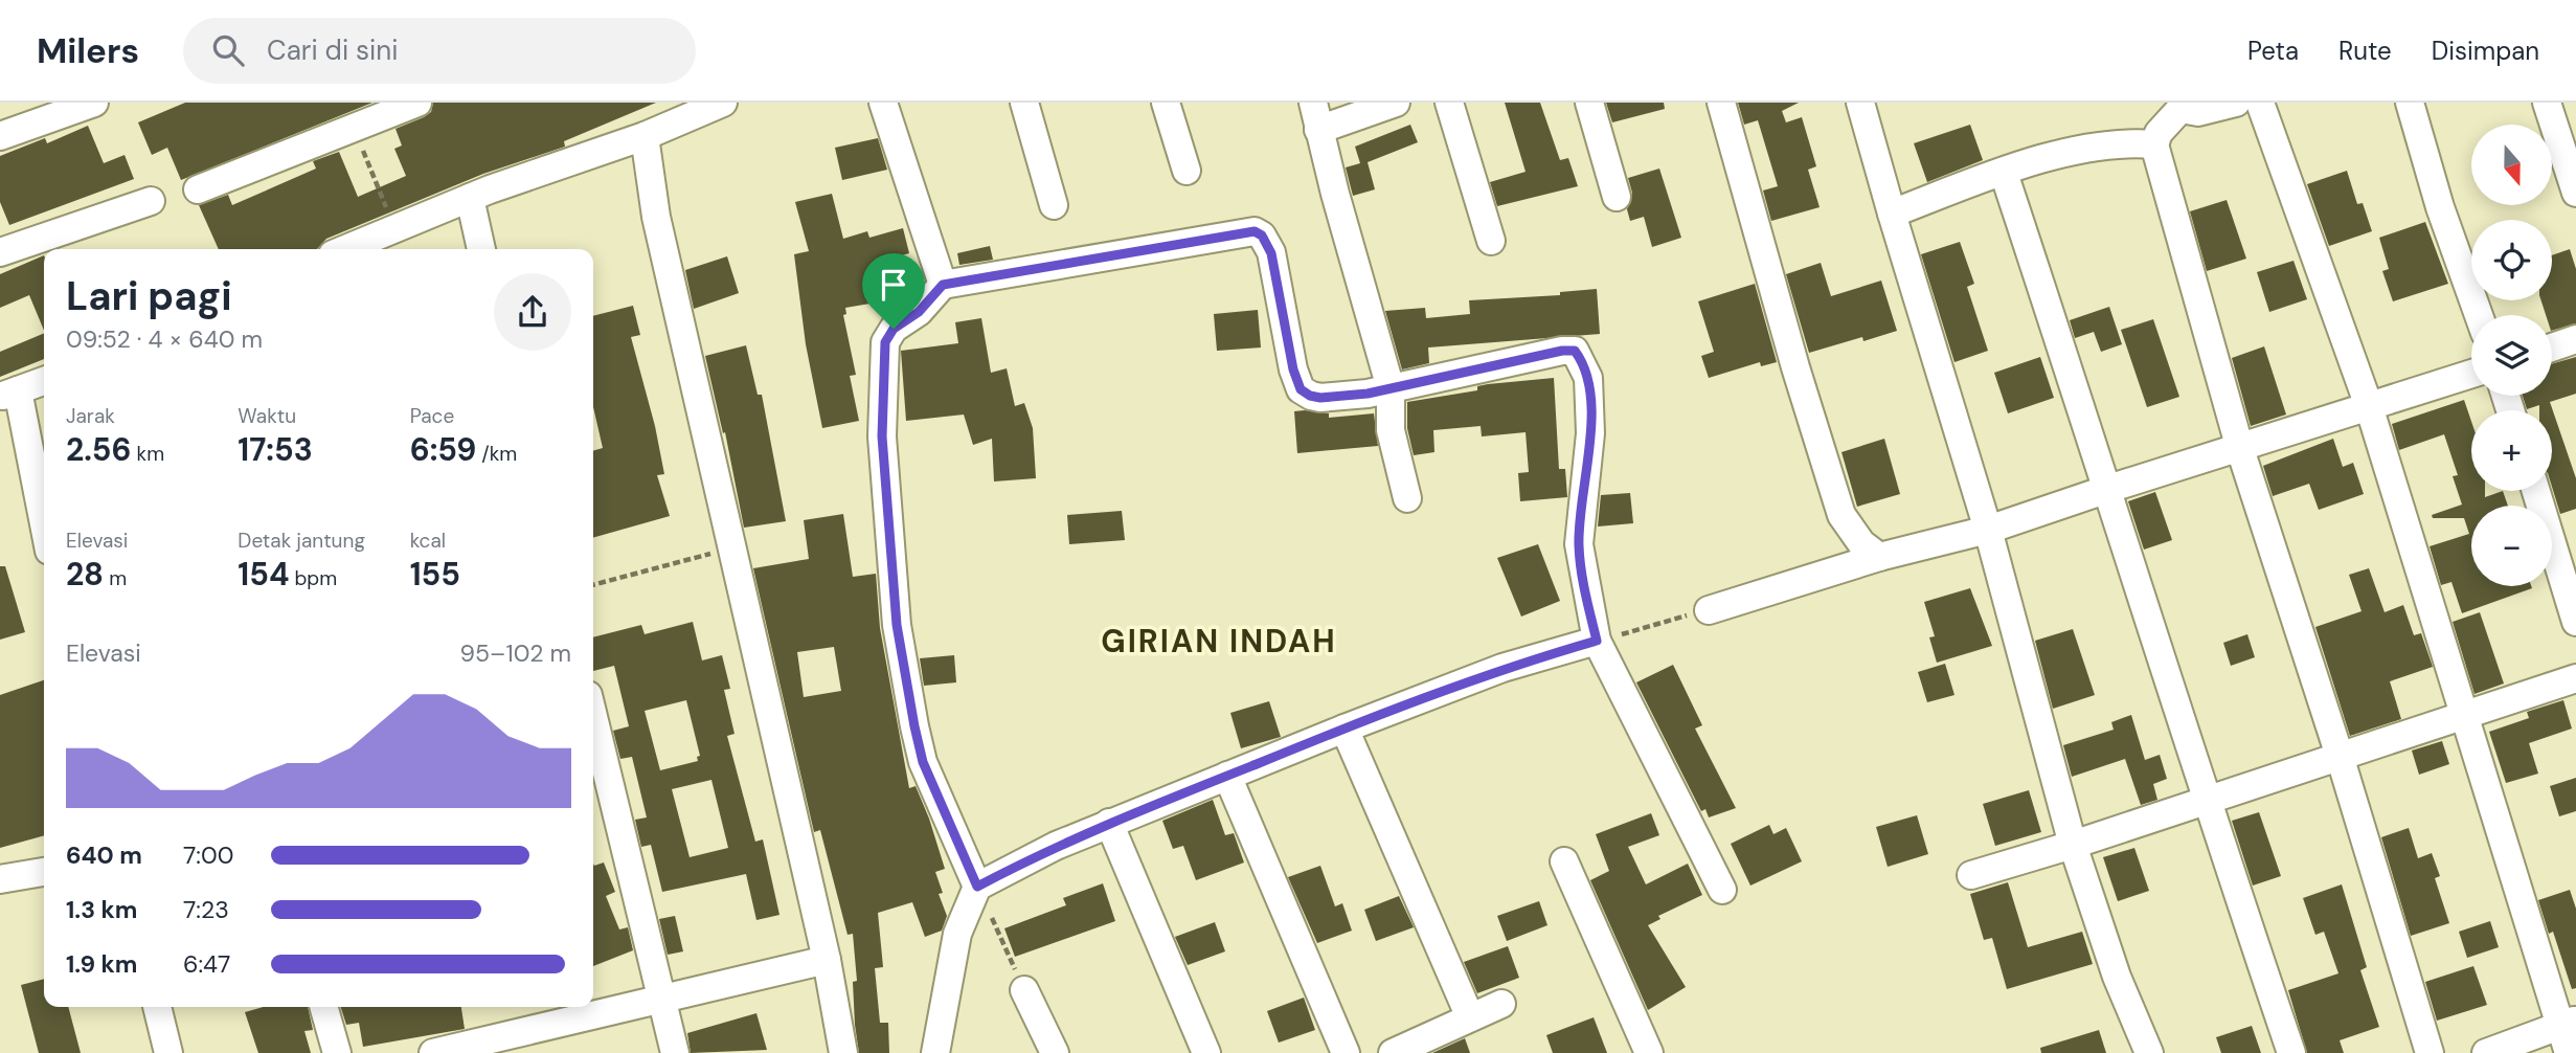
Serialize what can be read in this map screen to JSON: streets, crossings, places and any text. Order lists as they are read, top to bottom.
{
  "districts": ["GIRIAN INDAH"],
  "north": "bottom",
  "page": {
    "header": "Milers",
    "search": "Cari di sini",
    "nav": ["Peta", "Rute", "Disimpan"],
    "map_buttons": ["+", "−"],
    "heading": ["Lari pagi", "09:52 · 4 × 640 m"],
    "stats": [
      ["Jarak", "2.56 km"],
      ["Waktu", "17:53"],
      ["Pace", "6:59 /km"],
      ["Elevasi", "28 m"],
      ["Detak jantung", "154 bpm"],
      ["kcal", "155"]
    ],
    "chart": ["Elevasi", "95–102 m"],
    "list": [
      {
        "name": "640 m",
        "note": "7:00"
      },
      {
        "name": "1.3 km",
        "note": "7:23"
      },
      {
        "name": "1.9 km",
        "note": "6:47"
      }
    ]
  }
}
